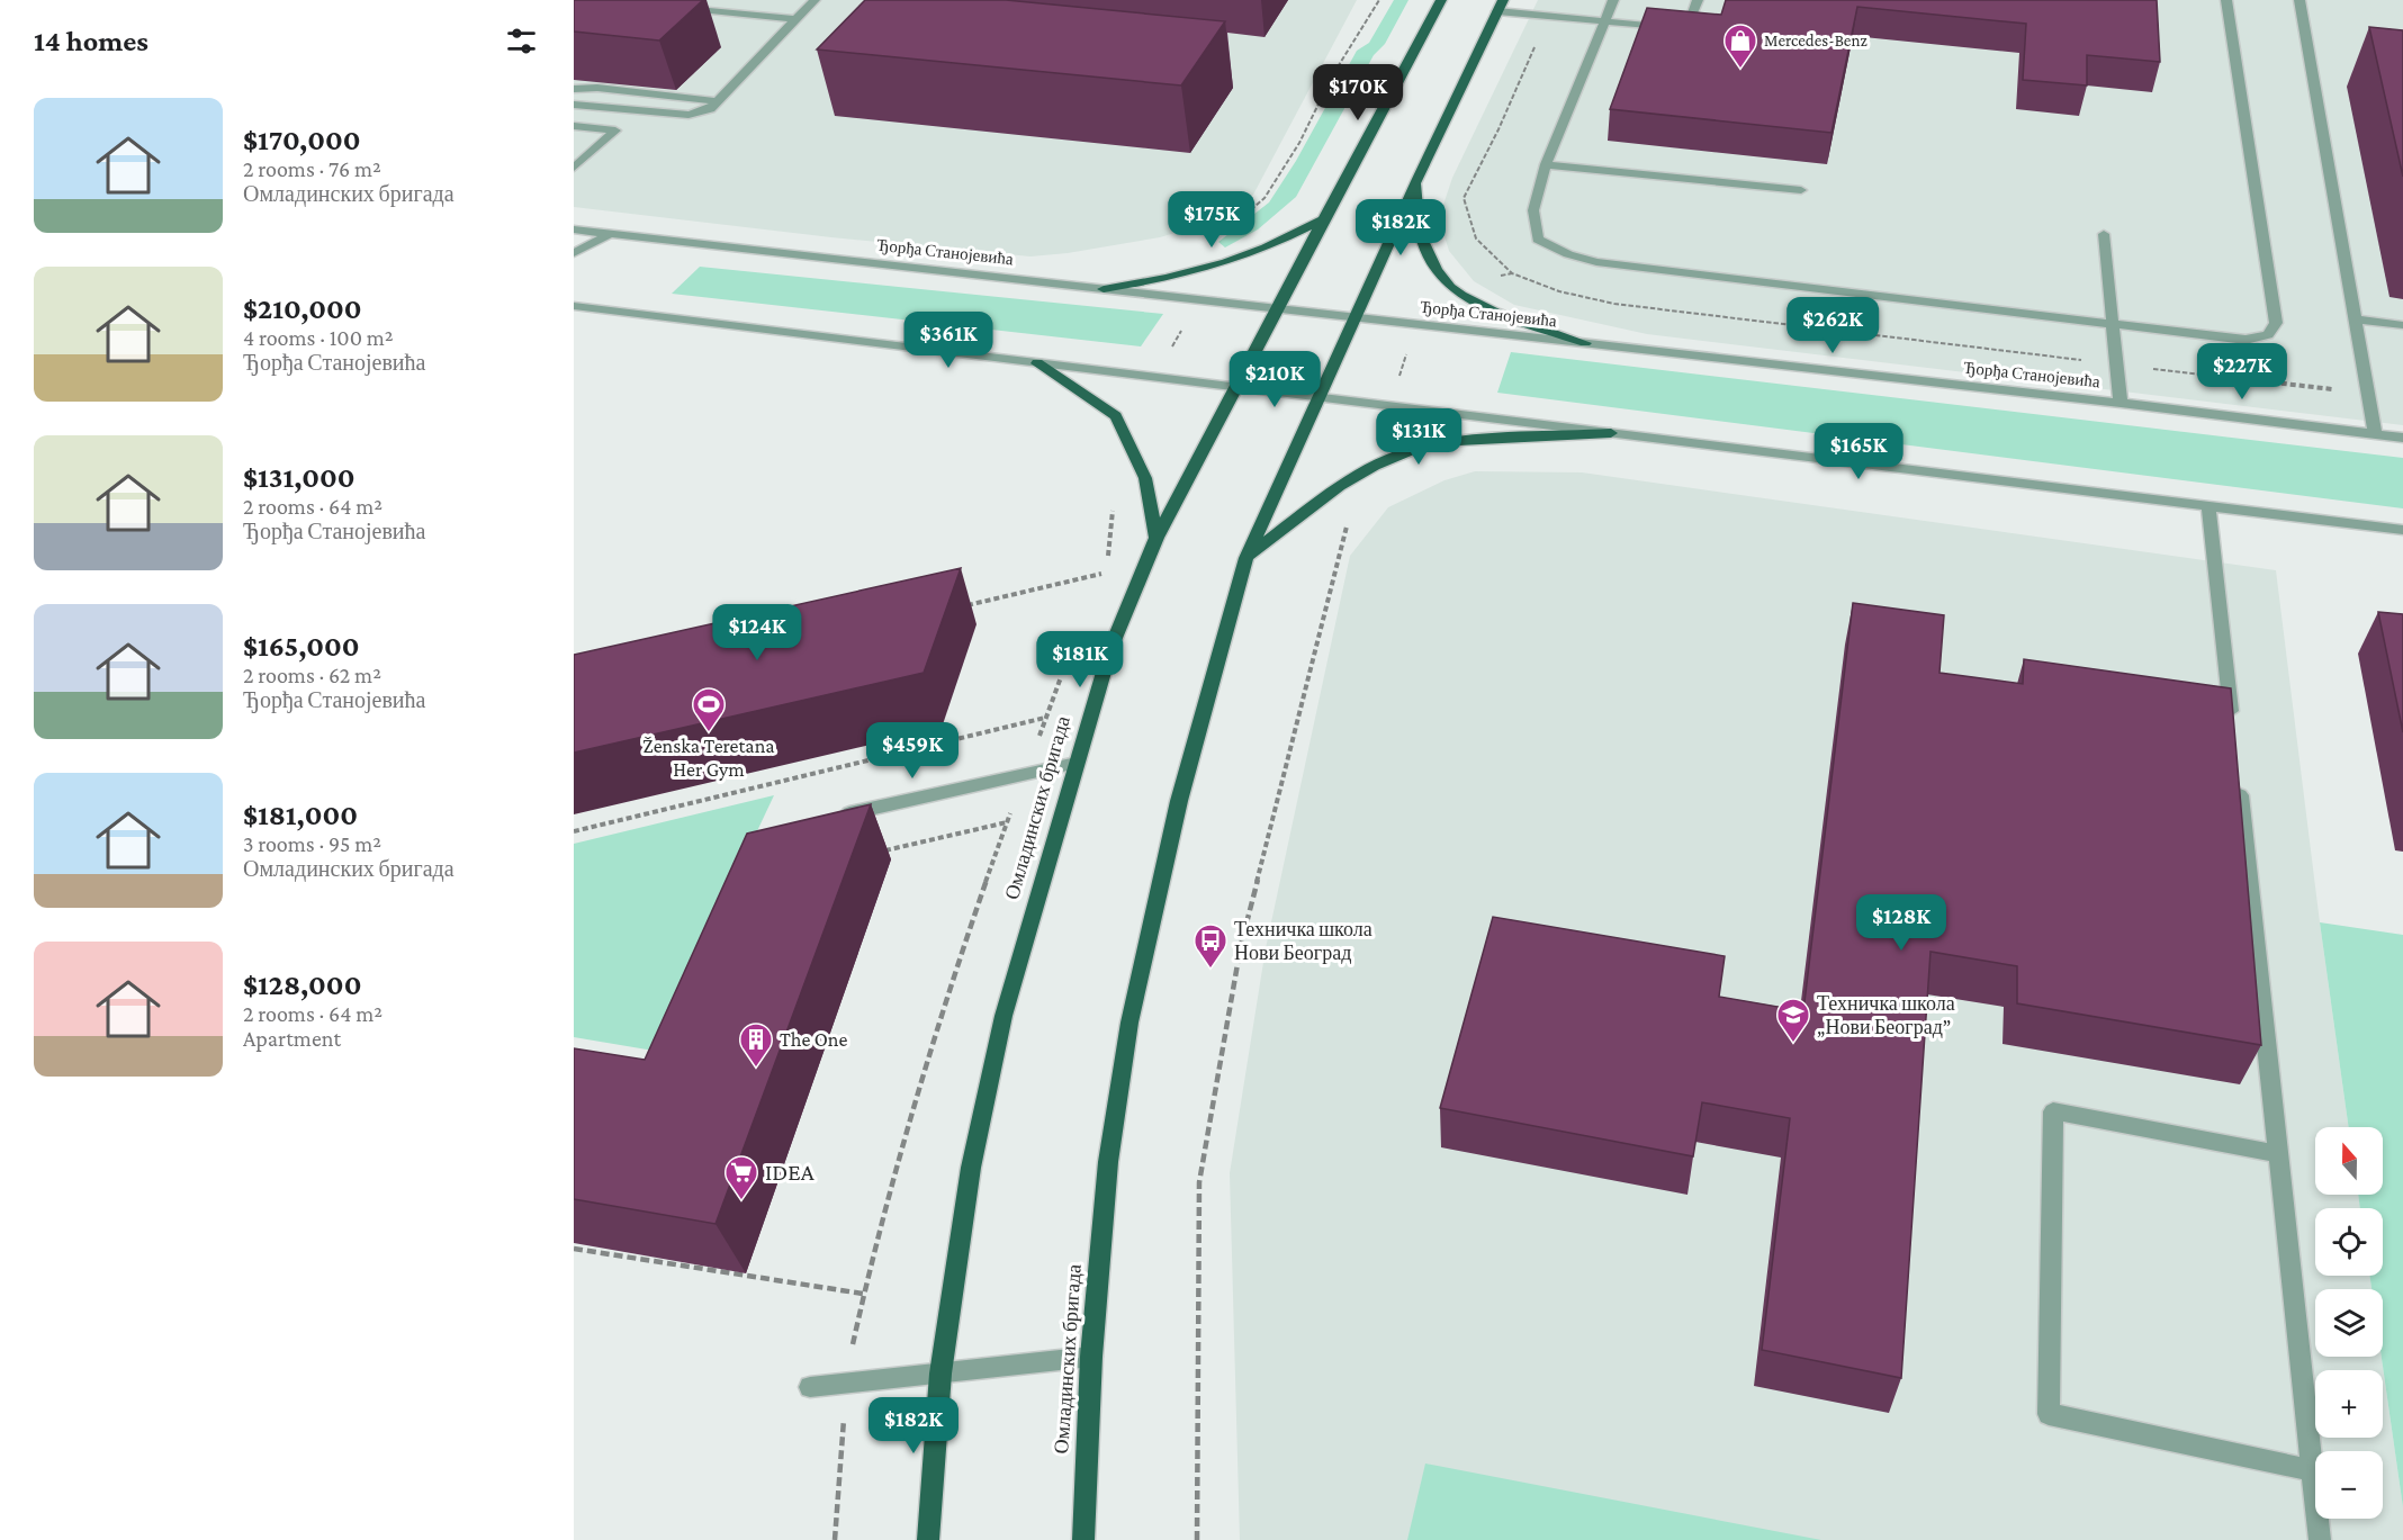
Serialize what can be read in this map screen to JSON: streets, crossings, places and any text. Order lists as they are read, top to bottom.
{
  "streets": {
    "main road": ["Омладинских бригада"],
    "street": ["Ђорђа Станојевића"]
  },
  "crossings": [
    ["Ђорђа Станојевића", "Омладинских бригада"]
  ],
  "places": {
    "shop": ["Mercedes-Benz"],
    "sports": ["Ženska Teretana Her Gym"],
    "bus stop": ["Техничка школа Нови Београд"],
    "school or university": ["Техничка школа „Нови Београд”"],
    "building": ["The One"],
    "supermarket": ["IDEA"]
  },
  "north": "top",
  "page": {
    "heading": "14 homes",
    "price": [
      "$170K",
      "$175K",
      "$182K",
      "$262K",
      "$361K",
      "$227K",
      "$210K",
      "$131K",
      "$165K",
      "$124K",
      "$181K",
      "$459K",
      "$128K",
      "$182K"
    ],
    "list": [
      {
        "name": "$170,000",
        "note": "2 rooms · 76 m² · Омладинских бригада"
      },
      {
        "name": "$210,000",
        "note": "4 rooms · 100 m² · Ђорђа Станојевића"
      },
      {
        "name": "$131,000",
        "note": "2 rooms · 64 m² · Ђорђа Станојевића"
      },
      {
        "name": "$165,000",
        "note": "2 rooms · 62 m² · Ђорђа Станојевића"
      },
      {
        "name": "$181,000",
        "note": "3 rooms · 95 m² · Омладинских бригада"
      },
      {
        "name": "$128,000",
        "note": "2 rooms · 64 m² · Apartment"
      }
    ],
    "map_buttons": ["+", "−"]
  }
}
